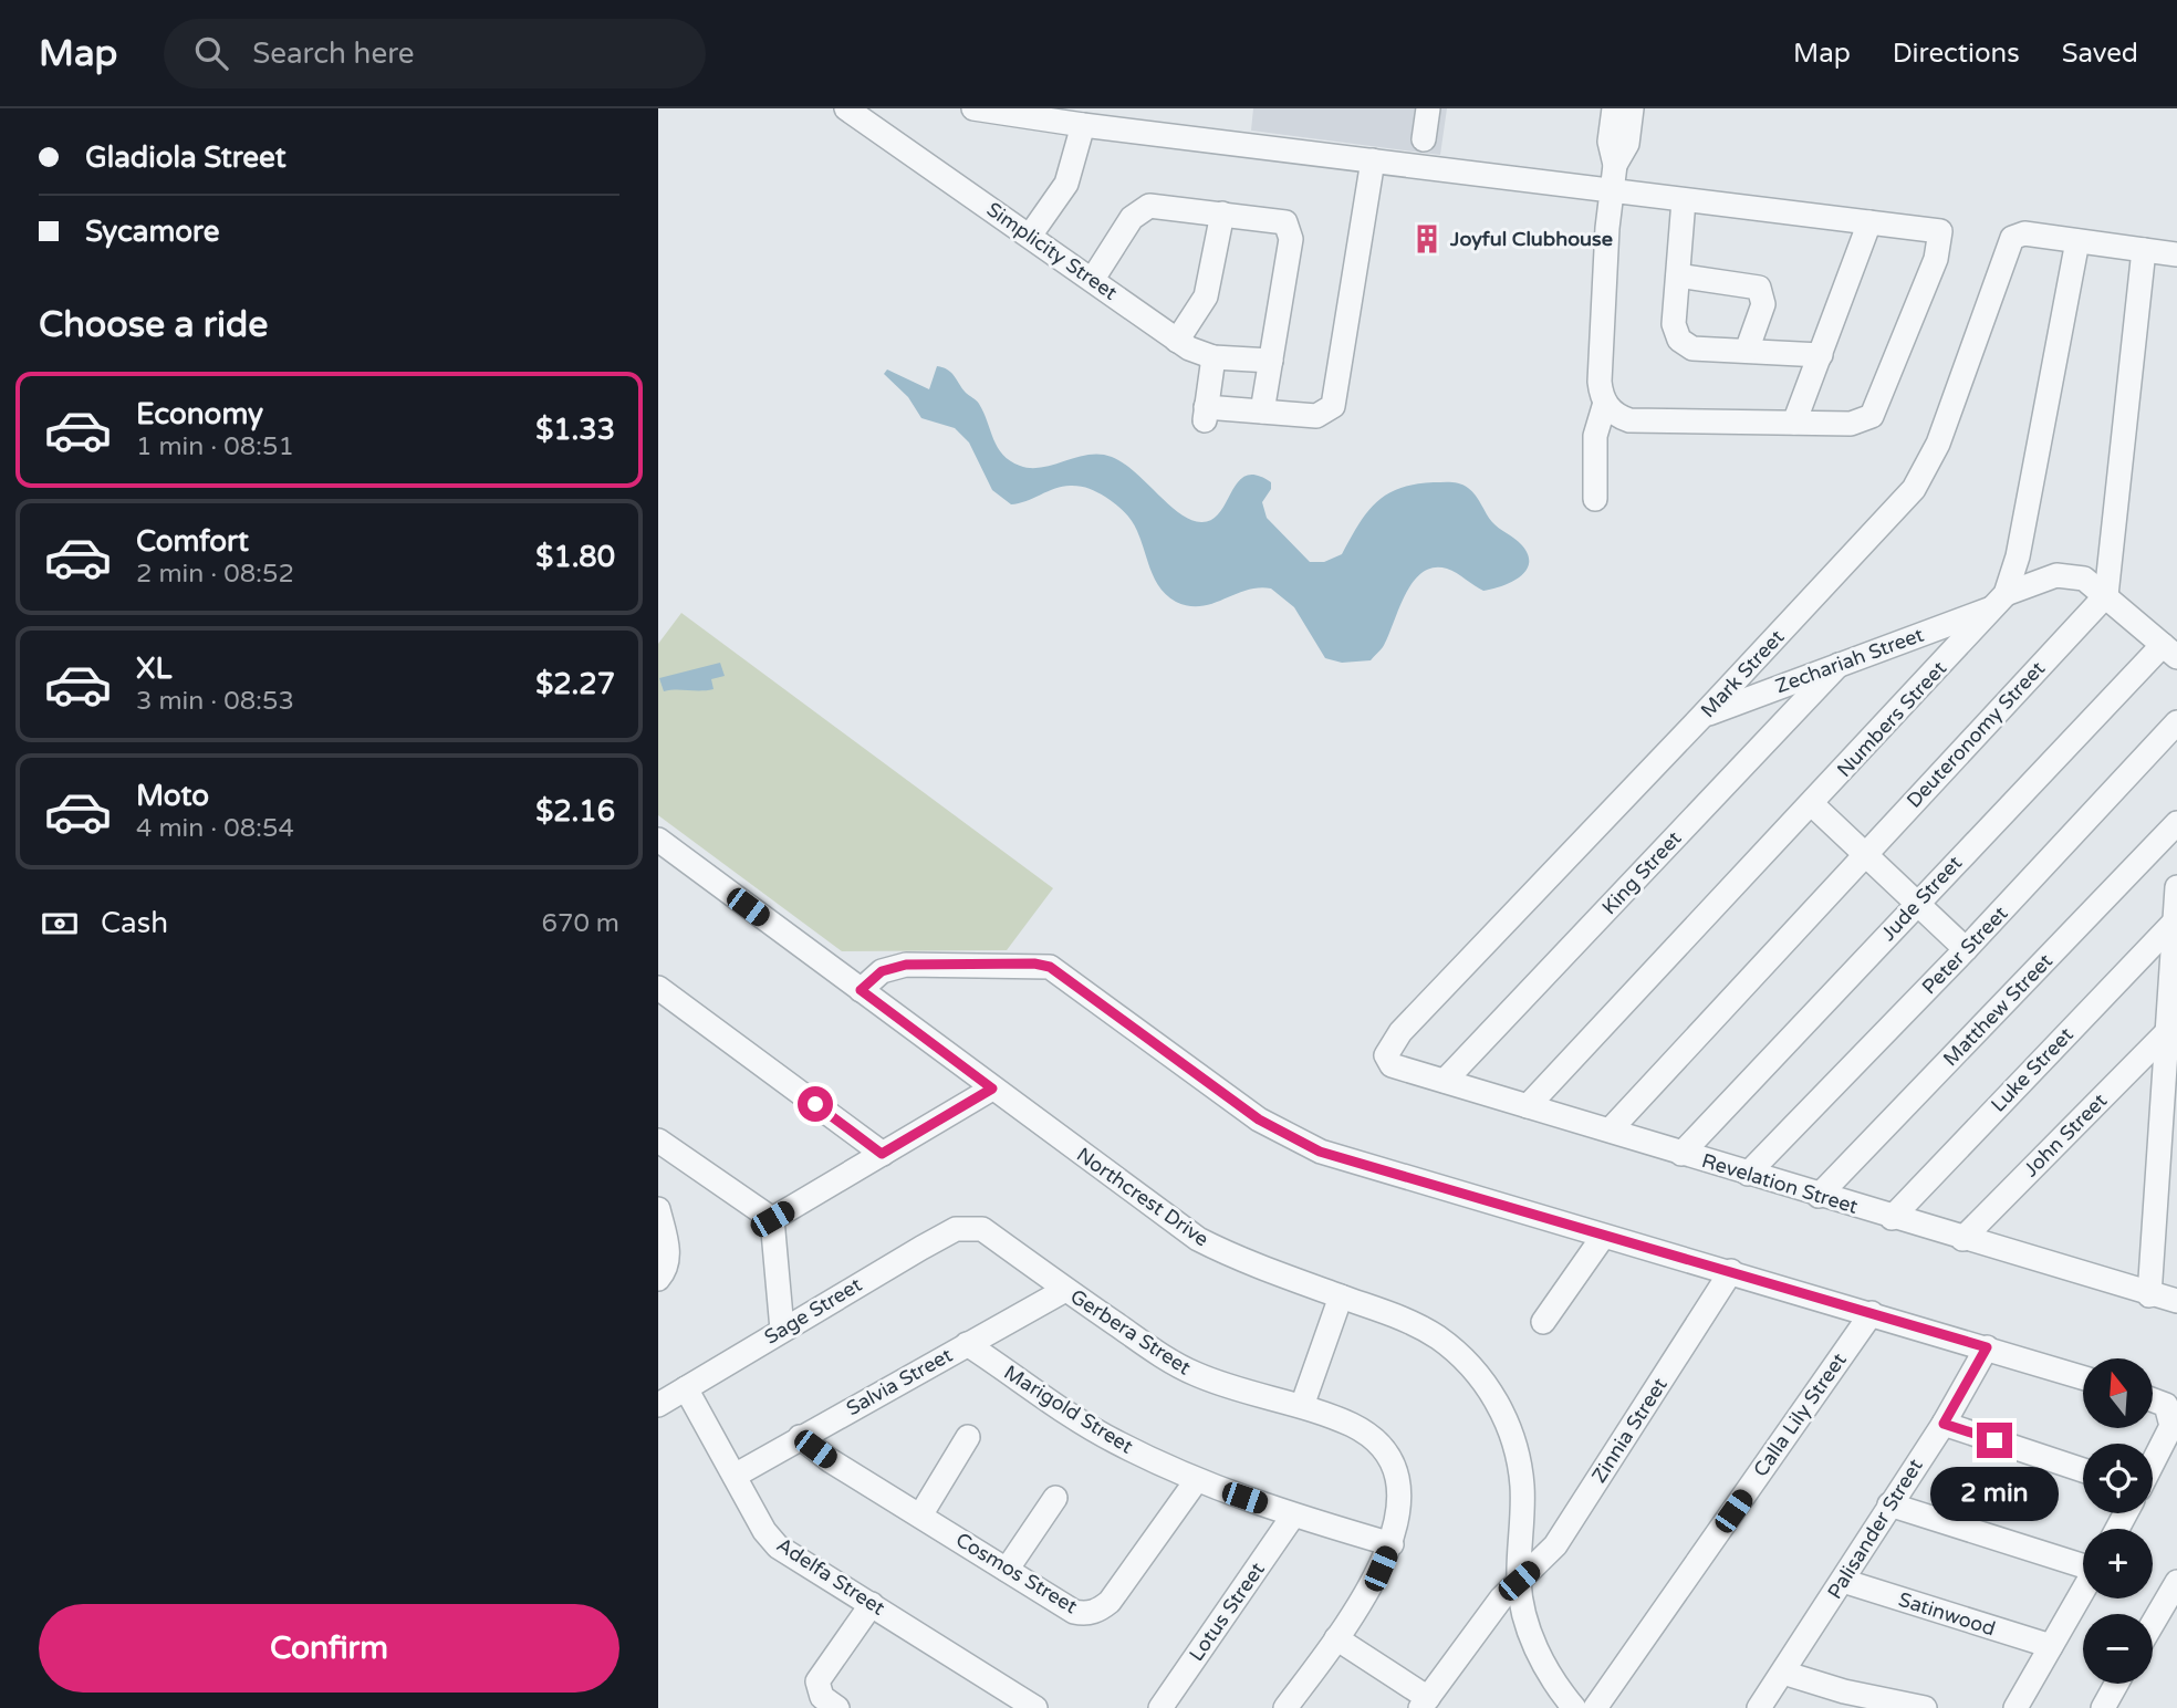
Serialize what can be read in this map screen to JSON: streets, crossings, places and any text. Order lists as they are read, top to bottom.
{
  "streets": {
    "street": [
      "Simplicity Street",
      "Zechariah Street",
      "Mark Street",
      "Numbers Street",
      "Deuteronomy Street",
      "King Street",
      "Jude Street",
      "Peter Street",
      "Matthew Street",
      "Luke Street",
      "John Street",
      "Revelation Street",
      "Northcrest Drive",
      "Sage Street",
      "Gerbera Street",
      "Salvia Street",
      "Marigold Street",
      "Calla Lily Street",
      "Zinnia Street",
      "Palisander Street",
      "Cosmos Street",
      "Adelfa Street",
      "Lotus Street",
      "Satinwood"
    ]
  },
  "crossings": [
    ["Zechariah Street", "Mark Street"],
    ["Zechariah Street", "Numbers Street"],
    ["Zechariah Street", "Deuteronomy Street"],
    ["Zechariah Street", "King Street"],
    ["Zechariah Street", "Jude Street"],
    ["Mark Street", "Numbers Street"],
    ["Mark Street", "Revelation Street"],
    ["Numbers Street", "Revelation Street"],
    ["Deuteronomy Street", "Revelation Street"],
    ["King Street", "Revelation Street"],
    ["Jude Street", "Revelation Street"],
    ["Peter Street", "Revelation Street"],
    ["Matthew Street", "Revelation Street"],
    ["Luke Street", "Revelation Street"],
    ["John Street", "Revelation Street"],
    ["Northcrest Drive", "Zinnia Street"],
    ["Sage Street", "Gerbera Street"],
    ["Sage Street", "Adelfa Street"],
    ["Gerbera Street", "Salvia Street"],
    ["Gerbera Street", "Marigold Street"],
    ["Salvia Street", "Marigold Street"],
    ["Salvia Street", "Cosmos Street"],
    ["Salvia Street", "Adelfa Street"],
    ["Marigold Street", "Cosmos Street"],
    ["Marigold Street", "Lotus Street"],
    ["Palisander Street", "Satinwood"]
  ],
  "places": {
    "building": ["Joyful Clubhouse"]
  },
  "north": "top",
  "page": {
    "header": "Map",
    "search": "Search here",
    "nav": ["Map", "Directions", "Saved"],
    "banner": ["Gladiola Street", "Sycamore"],
    "heading": "Choose a ride",
    "list": [
      {
        "name": "Economy",
        "note": "1 min · 08:51",
        "value": "$1.33"
      },
      {
        "name": "Comfort",
        "note": "2 min · 08:52",
        "value": "$1.80"
      },
      {
        "name": "XL",
        "note": "3 min · 08:53",
        "value": "$2.27"
      },
      {
        "name": "Moto",
        "note": "4 min · 08:54",
        "value": "$2.16"
      }
    ],
    "pay": ["Cash", "670 m"],
    "map_buttons": ["+", "−"],
    "bubble": "2 min",
    "buttons": "Confirm"
  }
}
